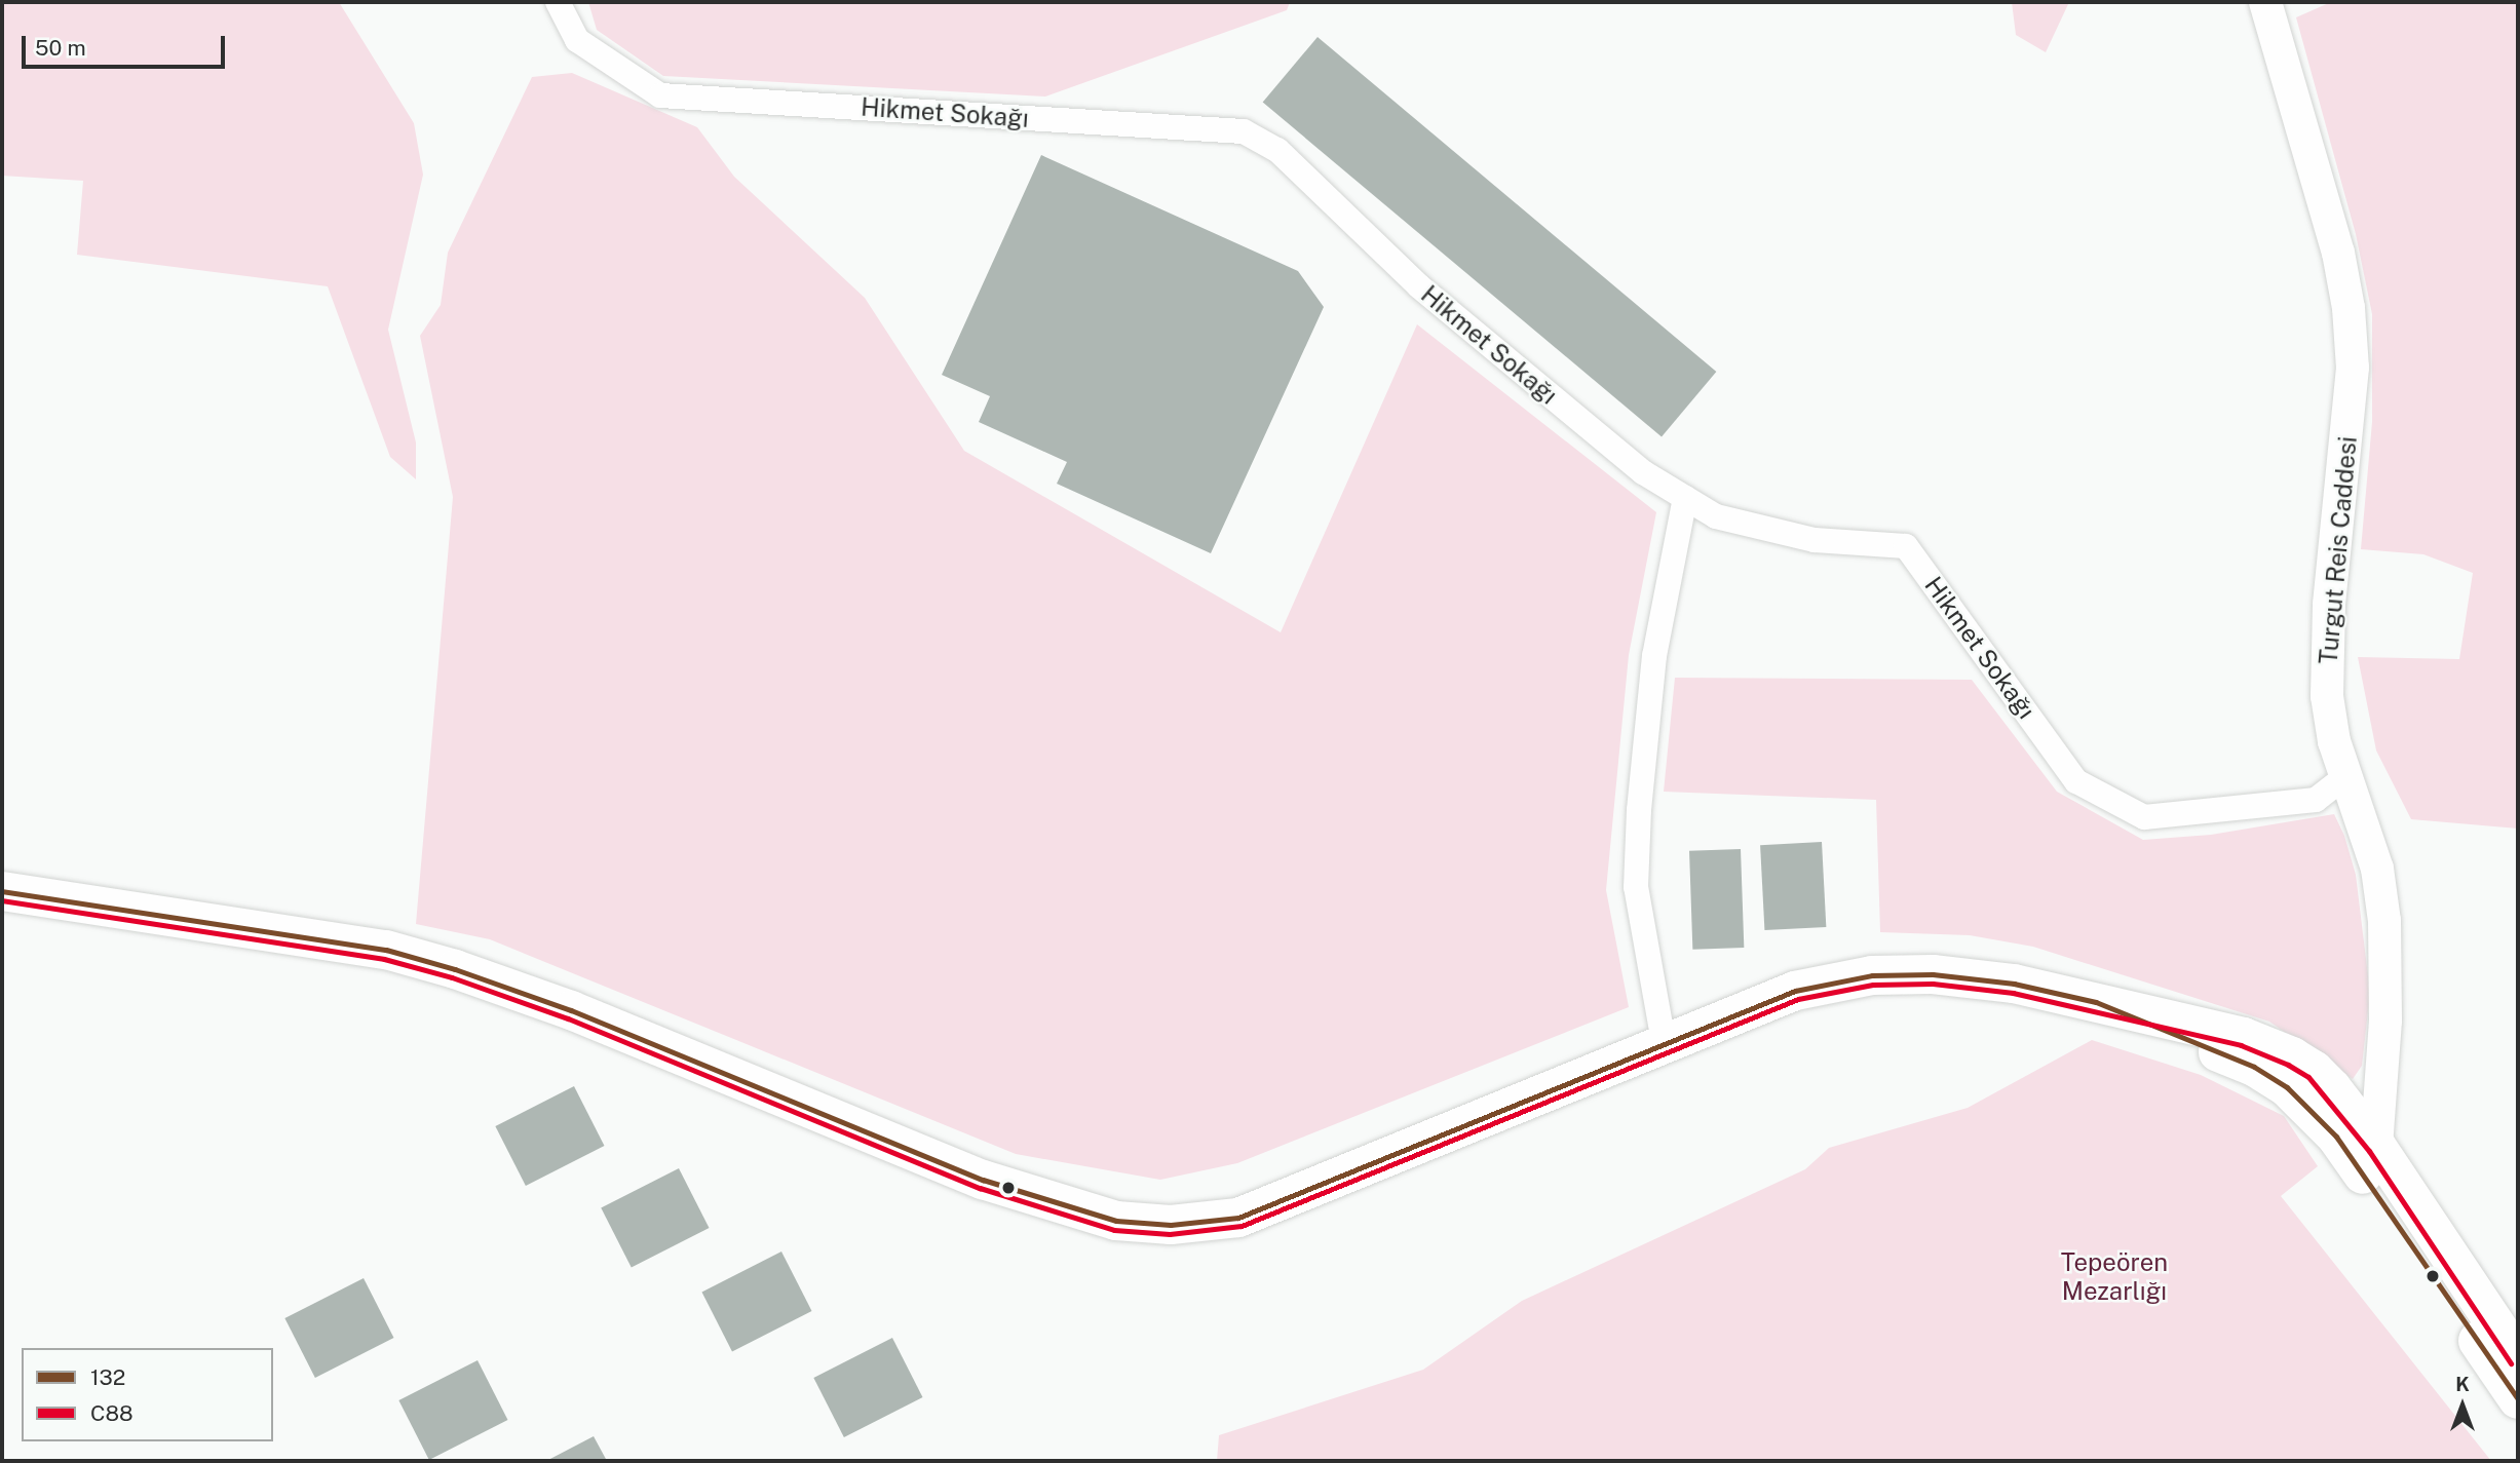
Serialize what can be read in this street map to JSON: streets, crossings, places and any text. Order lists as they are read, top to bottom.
{
  "streets": {
    "street": ["Hikmet Sokağı", "Turgut Reis Caddesi"]
  },
  "crossings": [
    ["Hikmet Sokağı", "Turgut Reis Caddesi"]
  ],
  "parks": ["Tepeören Mezarlığı"],
  "lines": ["transit line 132", "transit line C88"],
  "legend": ["132", "C88"],
  "scale_bar": "50 m",
  "north": "top"
}
